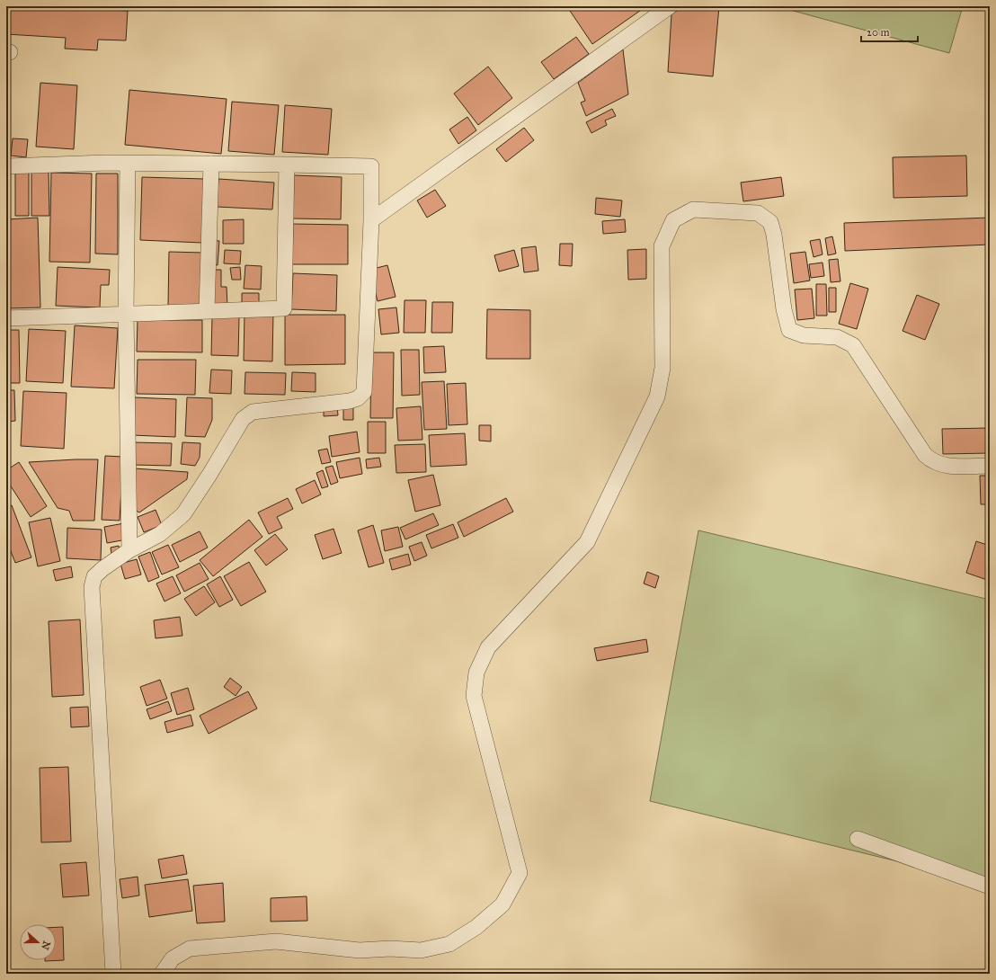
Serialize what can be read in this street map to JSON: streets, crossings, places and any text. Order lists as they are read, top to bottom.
{
  "scale_bar": "20 m",
  "north": "right"
}
